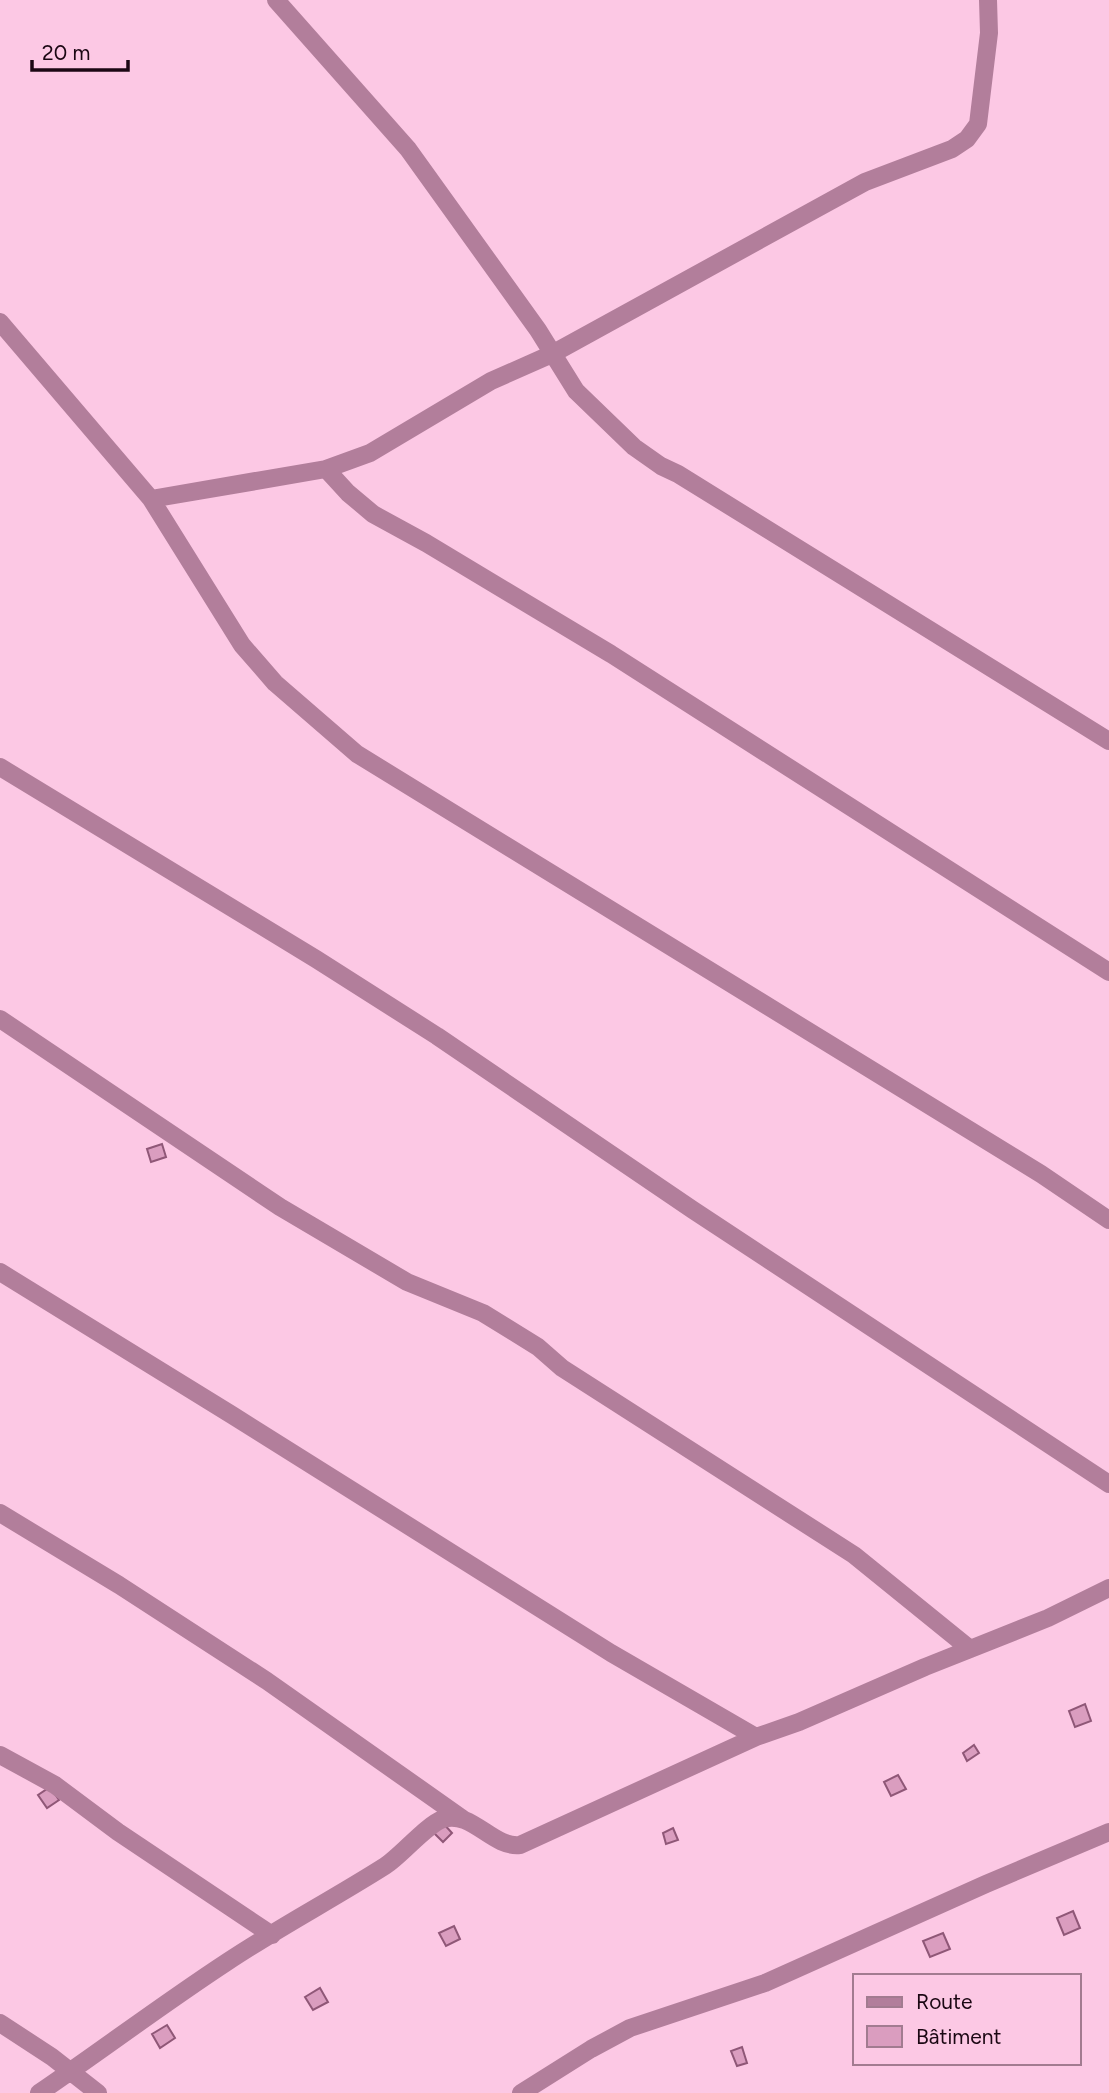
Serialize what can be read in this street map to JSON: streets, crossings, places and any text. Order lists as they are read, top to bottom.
{
  "legend": ["Route", "Bâtiment"],
  "scale_bar": "20 m"
}
